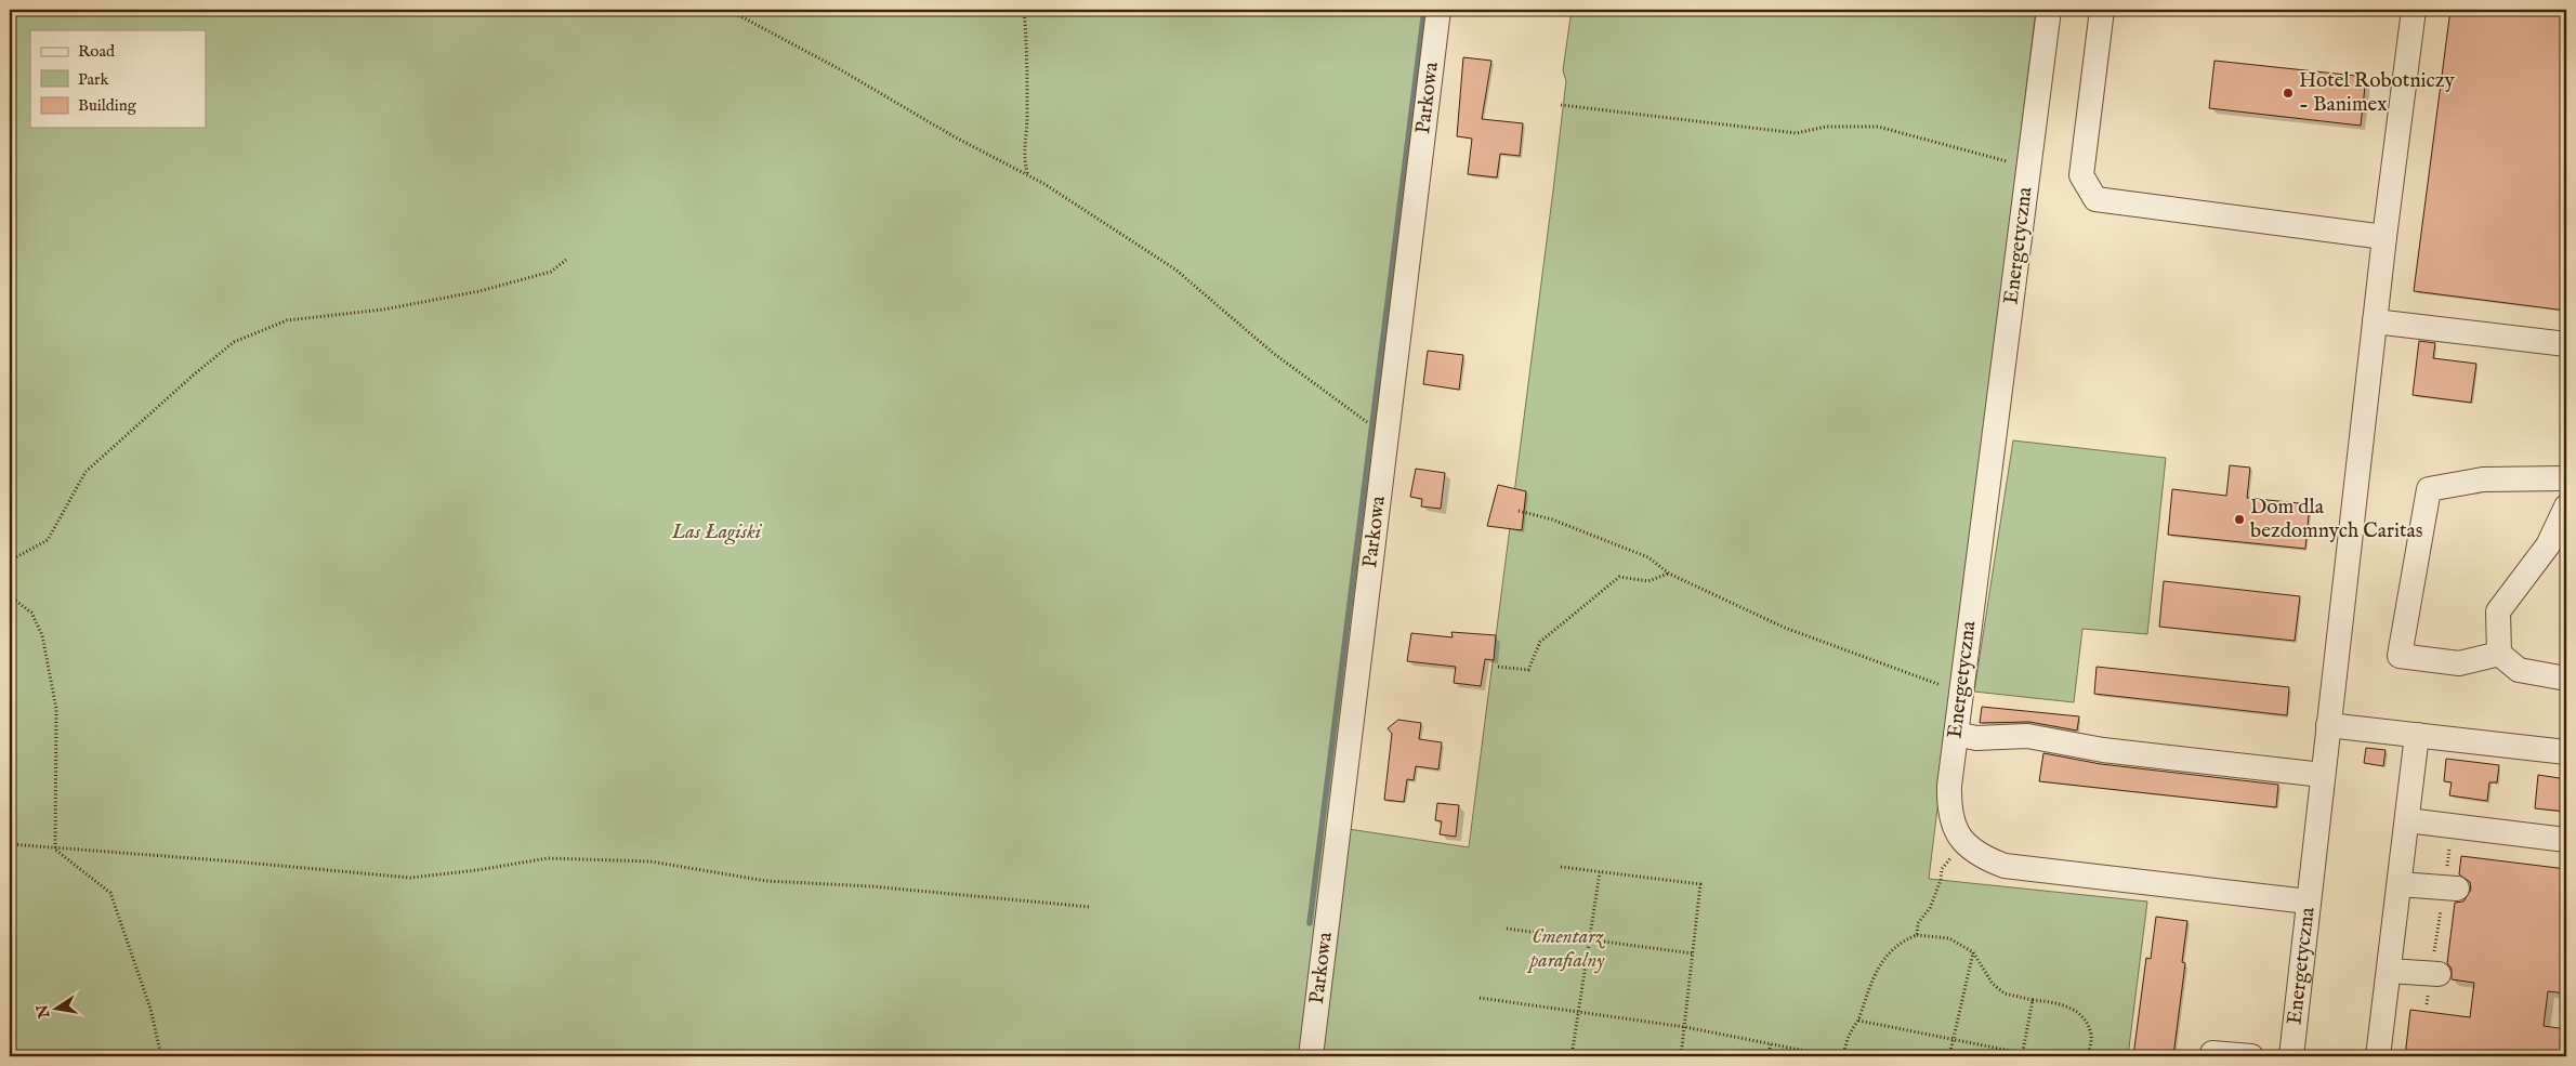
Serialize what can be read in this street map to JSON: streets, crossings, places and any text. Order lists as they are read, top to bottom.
{
  "streets": {
    "street": ["Parkowa", "Energetyczna"]
  },
  "parks": ["Las Łagiski", "Cmentarz parafialny"],
  "places": ["Hotel Robotniczy - Banimex", "Dom dla bezdomnych Caritas"],
  "legend": ["Road", "Park", "Building"],
  "north": "left"
}
